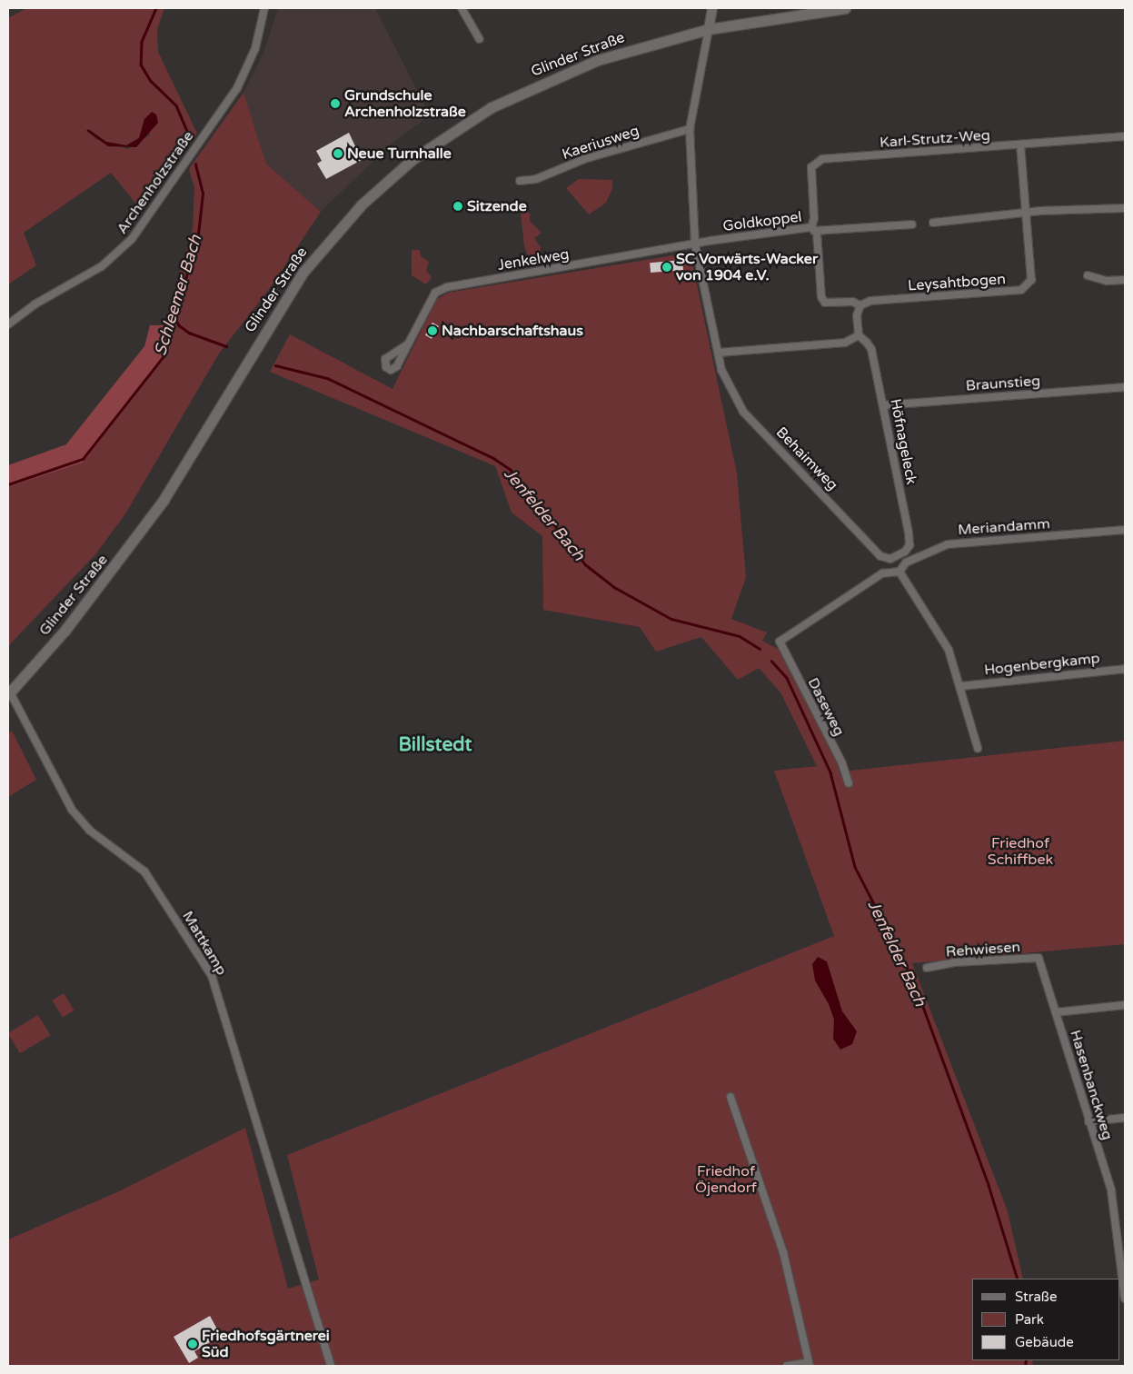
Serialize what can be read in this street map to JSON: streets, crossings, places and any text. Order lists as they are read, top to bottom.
{
  "streets": {
    "main road": ["Glinder Straße"],
    "street": [
      "Karl-Strutz-Weg",
      "Kaeriusweg",
      "Archenholzstraße",
      "Goldkoppel",
      "Jenkelweg",
      "Leysahtbogen",
      "Braunstieg",
      "Höfnageleck",
      "Behaimweg",
      "Meriandamm",
      "Hogenbergkamp",
      "Daseweg",
      "Mattkamp",
      "Rehwiesen",
      "Hasenbanckweg"
    ]
  },
  "crossings": [
    ["Glinder Straße", "Mattkamp"],
    ["Karl-Strutz-Weg", "Goldkoppel"],
    ["Karl-Strutz-Weg", "Leysahtbogen"],
    ["Goldkoppel", "Jenkelweg"],
    ["Goldkoppel", "Leysahtbogen"],
    ["Braunstieg", "Höfnageleck"],
    ["Höfnageleck", "Behaimweg"],
    ["Meriandamm", "Daseweg"],
    ["Rehwiesen", "Hasenbanckweg"]
  ],
  "districts": ["Billstedt"],
  "water": ["Schleemer Bach", "Jenfelder Bach"],
  "parks": ["Friedhof Schiffbek", "Friedhof Öjendorf"],
  "places": [
    "Grundschule Archenholzstraße",
    "Neue Turnhalle",
    "Sitzende",
    "SC Vorwärts-Wacker von 1904 e.V.",
    "Nachbarschaftshaus",
    "Friedhofsgärtnerei Süd"
  ],
  "legend": ["Straße", "Park", "Gebäude"]
}
